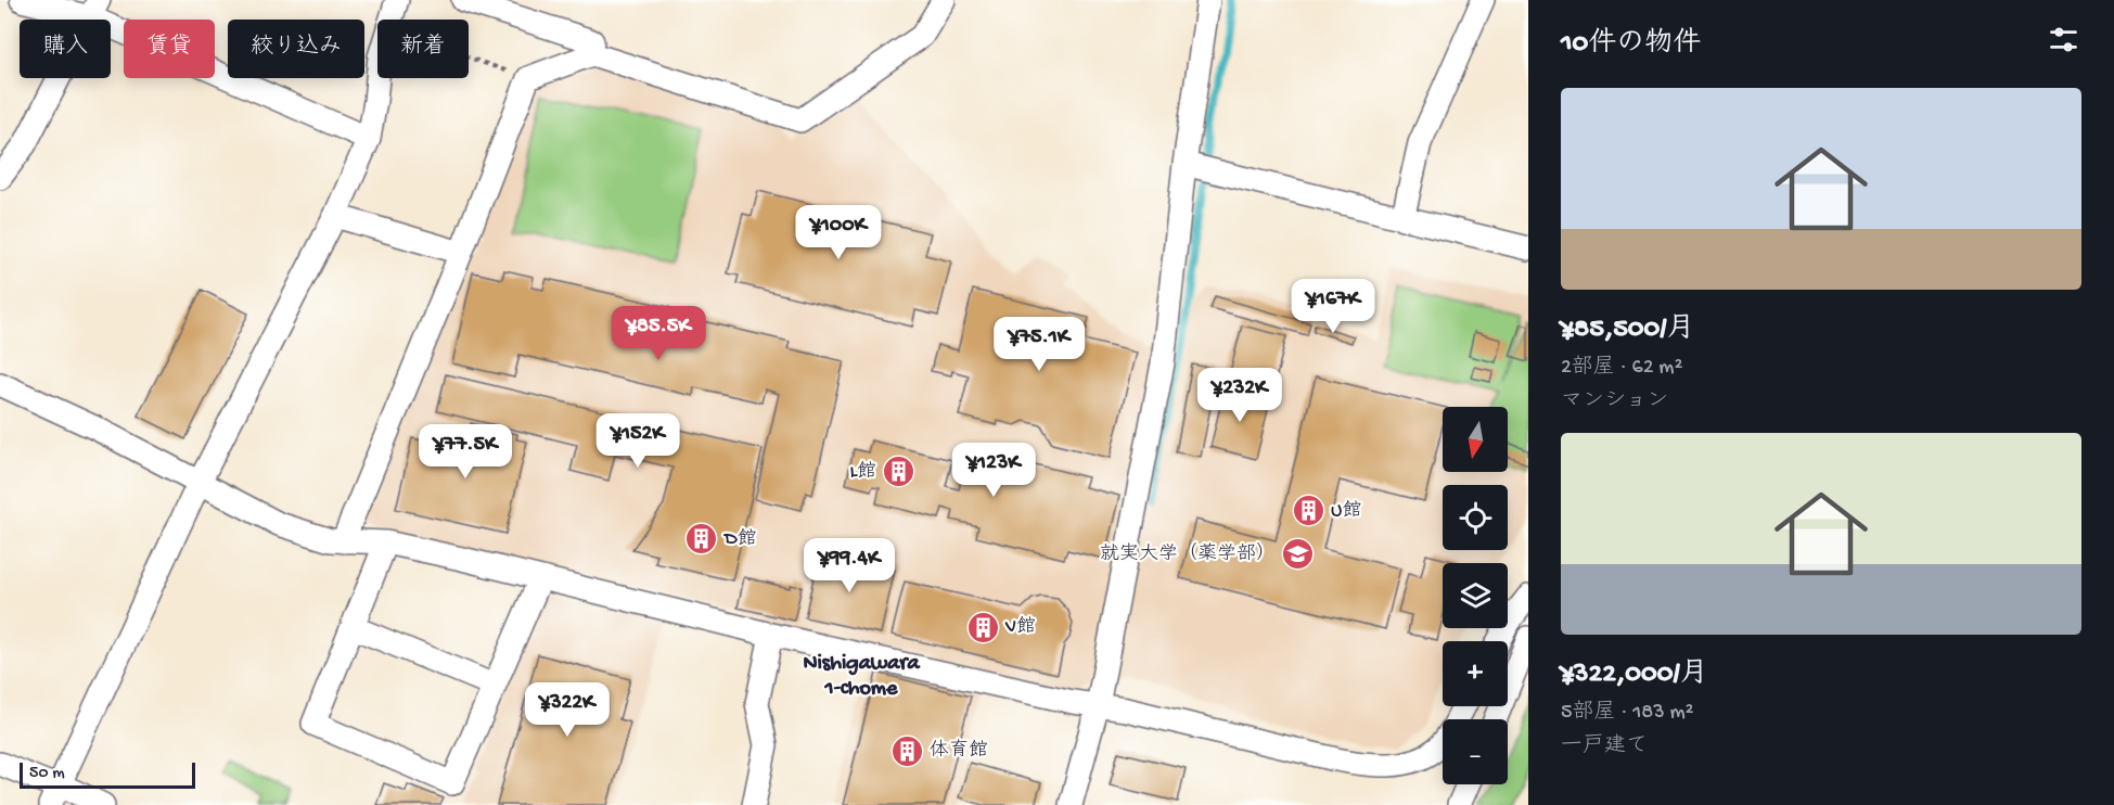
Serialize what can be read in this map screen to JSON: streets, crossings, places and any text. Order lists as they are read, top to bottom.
{
  "districts": ["Nishigawara 1-chome"],
  "places": {
    "building": [
      "L館",
      "U館",
      "D館",
      "V館",
      "体育館"
    ],
    "school or university": ["就実大学（薬学部）"]
  },
  "scale_bar": "50 m",
  "north": "bottom",
  "page": {
    "heading": "10件の物件",
    "chip": [
      "購入",
      "賃貸",
      "絞り込み",
      "新着"
    ],
    "list": [
      {
        "name": "¥85,500/月",
        "note": "2部屋 · 62 m² · マンション"
      },
      {
        "name": "¥322,000/月",
        "note": "5部屋 · 183 m² · 一戸建て"
      }
    ],
    "price": [
      "¥100K",
      "¥167K",
      "¥85.5K",
      "¥75.1K",
      "¥232K",
      "¥152K",
      "¥77.5K",
      "¥123K",
      "¥99.4K",
      "¥322K"
    ],
    "map_buttons": ["+", "−"],
    "scale": "50 m"
  }
}
